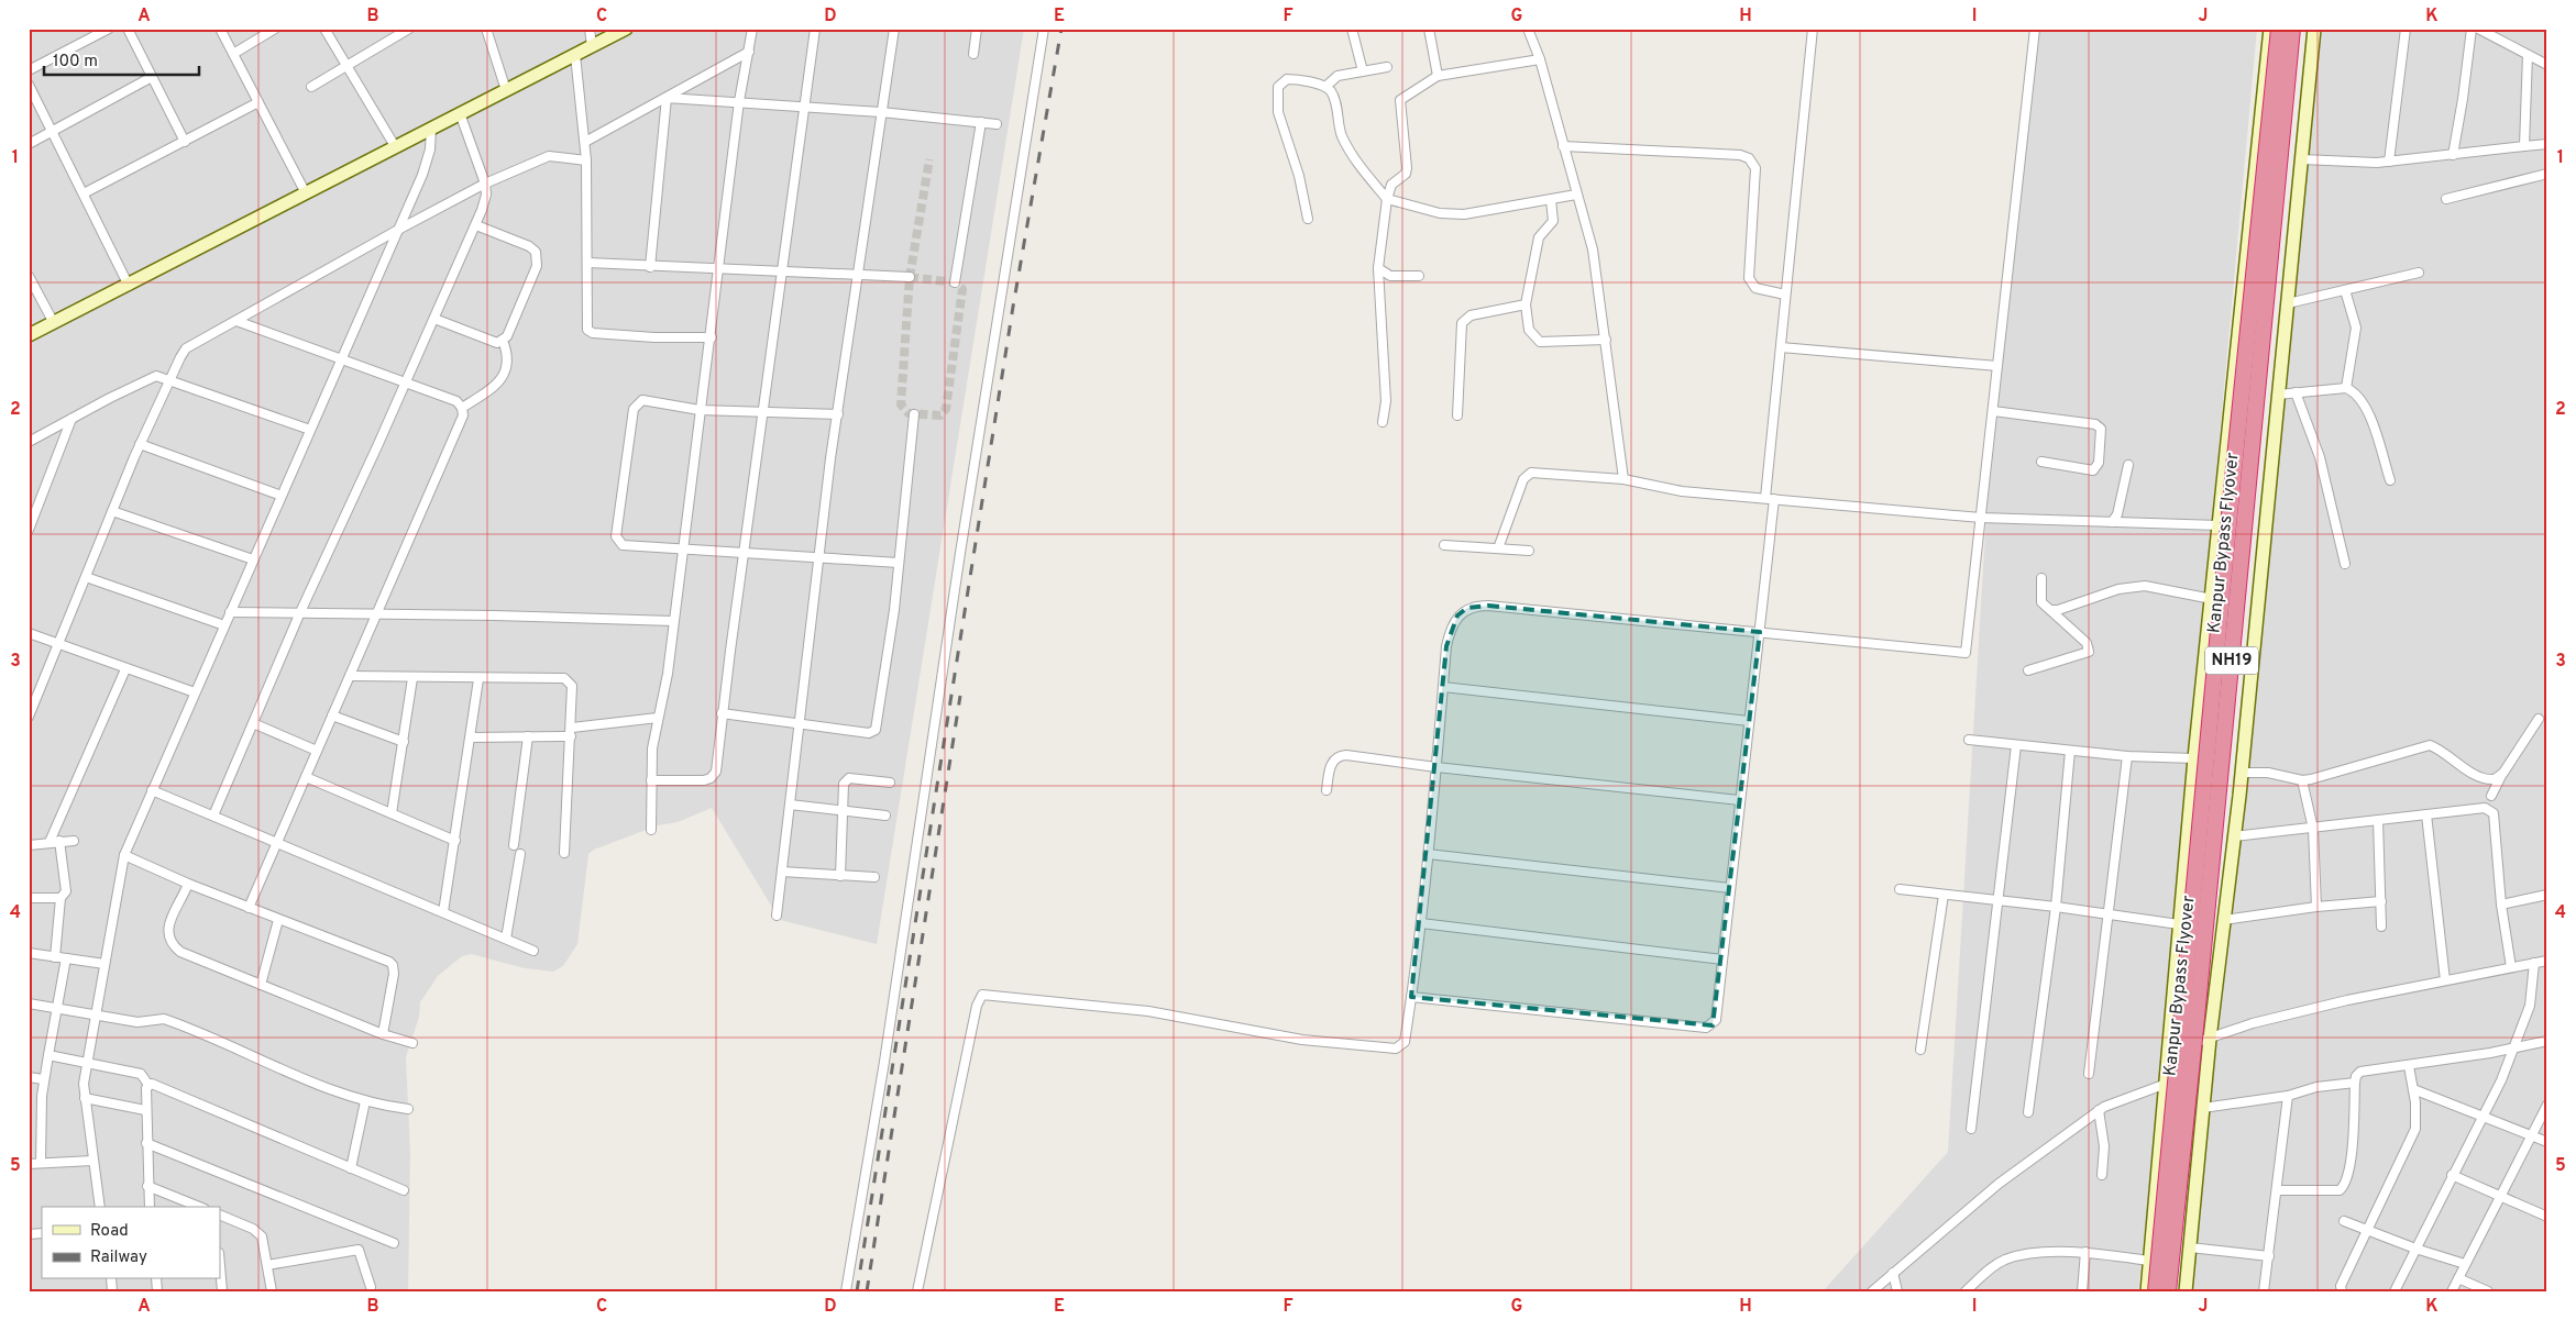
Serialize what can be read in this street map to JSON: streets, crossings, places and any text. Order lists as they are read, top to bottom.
{
  "streets": {
    "highway": ["Kanpur Bypass Flyover", "NH19"]
  },
  "legend": ["Road", "Railway"],
  "scale_bar": "100 m",
  "grid": {
    "columns": [
      "A",
      "B",
      "C",
      "D",
      "E",
      "F",
      "G",
      "H",
      "I",
      "J",
      "K"
    ],
    "rows": [
      "1",
      "2",
      "3",
      "4",
      "5"
    ]
  }
}
